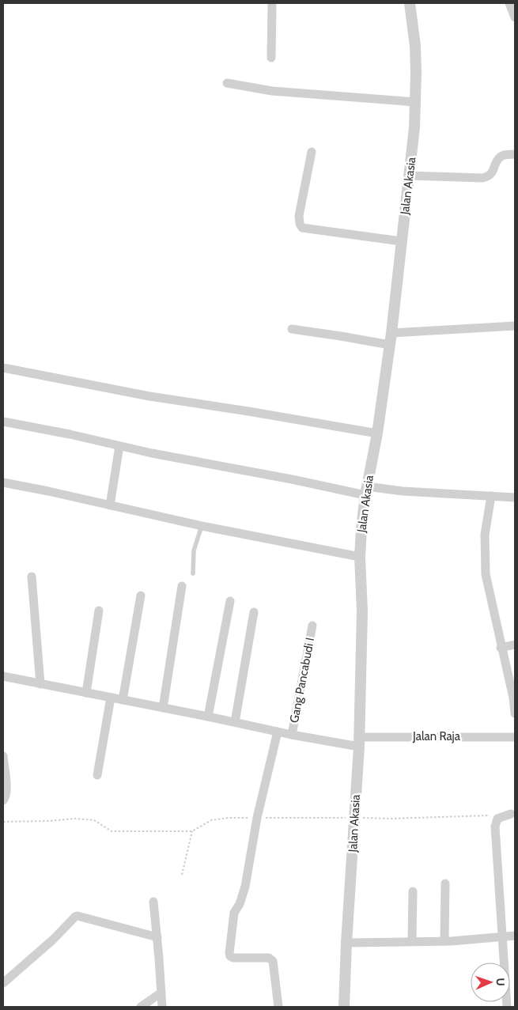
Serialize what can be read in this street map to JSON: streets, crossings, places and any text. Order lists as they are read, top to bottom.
{
  "streets": {
    "street": ["Jalan Akasia", "Gang Pancabudi I", "Jalan Raja"]
  },
  "crossings": [
    ["Jalan Akasia", "Jalan Raja"],
    ["Gang Pancabudi I", "Jalan Raja"]
  ],
  "north": "right"
}
